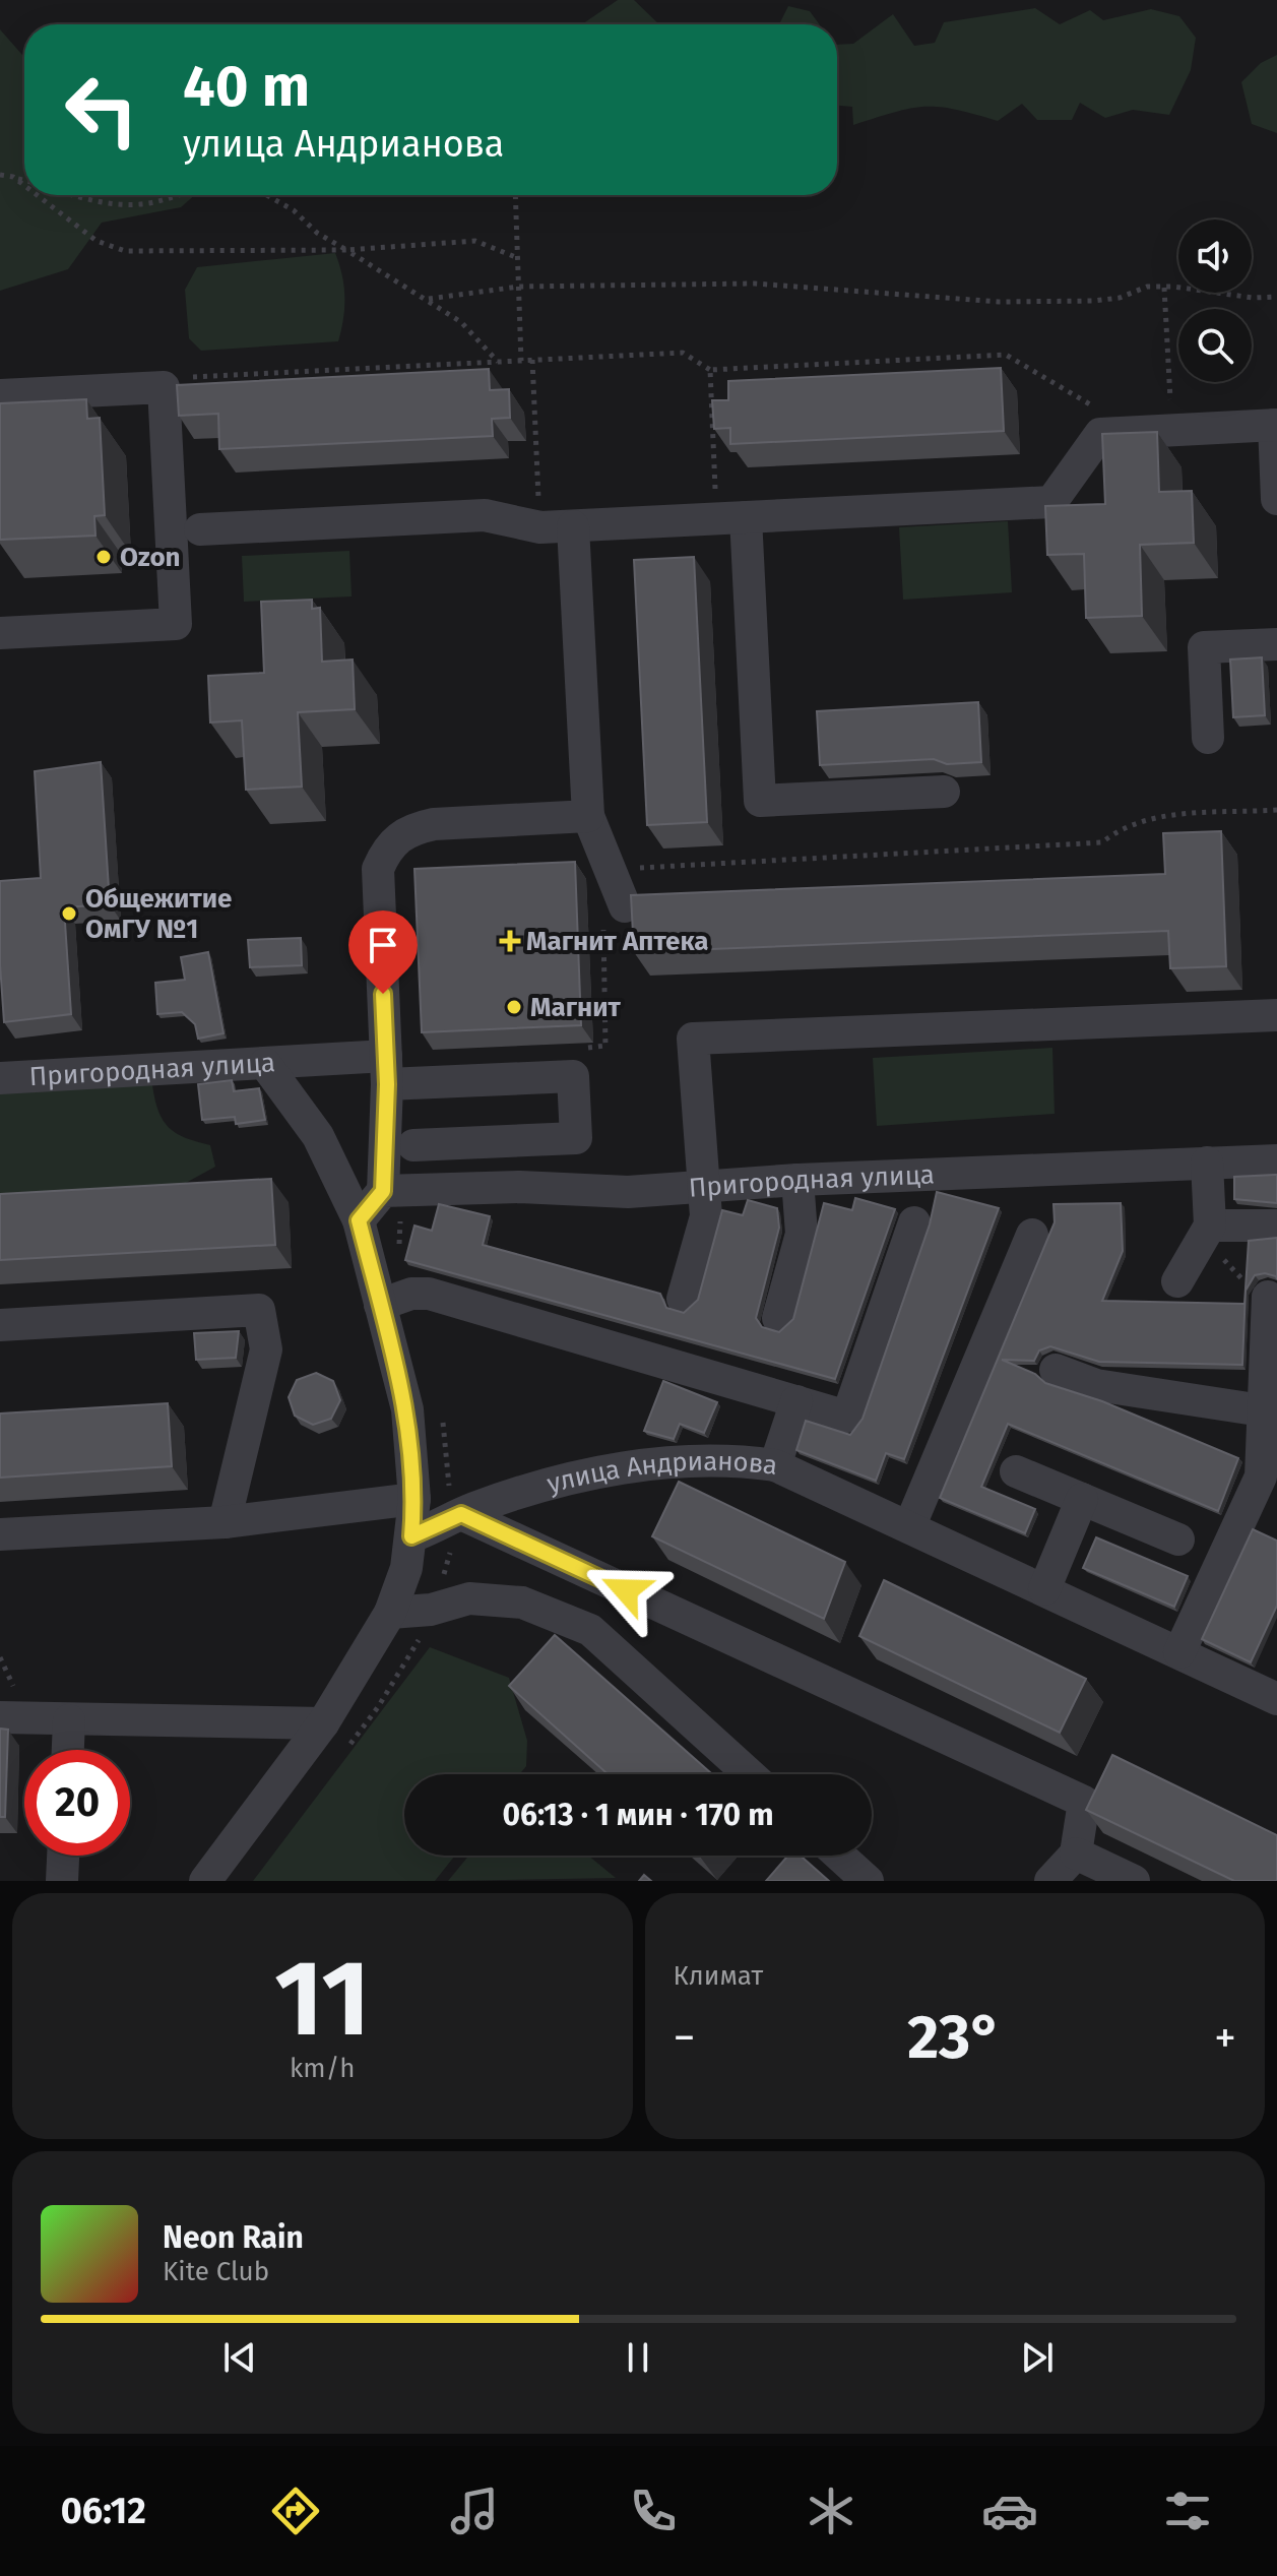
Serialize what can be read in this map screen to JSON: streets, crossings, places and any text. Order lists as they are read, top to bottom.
{
  "streets": {
    "street": ["Пригородная улица", "улица Андрианова"]
  },
  "crossings": [
    ["Пригородная улица", "улица Андрианова"]
  ],
  "places": {
    "other": ["Ozon", "Общежитие ОмГУ №1", "Магнит"],
    "health": ["Магнит Аптека"]
  },
  "page": {
    "turn": ["40 m", "улица Андрианова"],
    "limit": "20",
    "trip": "06:13 · 1 мин · 170 m",
    "tile": [
      ["11", "km/h"],
      "Климат"
    ],
    "heat": ["−", "23°", "+"],
    "song": ["Neon Rain", "Kite Club"],
    "tabs": "06:12"
  }
}
